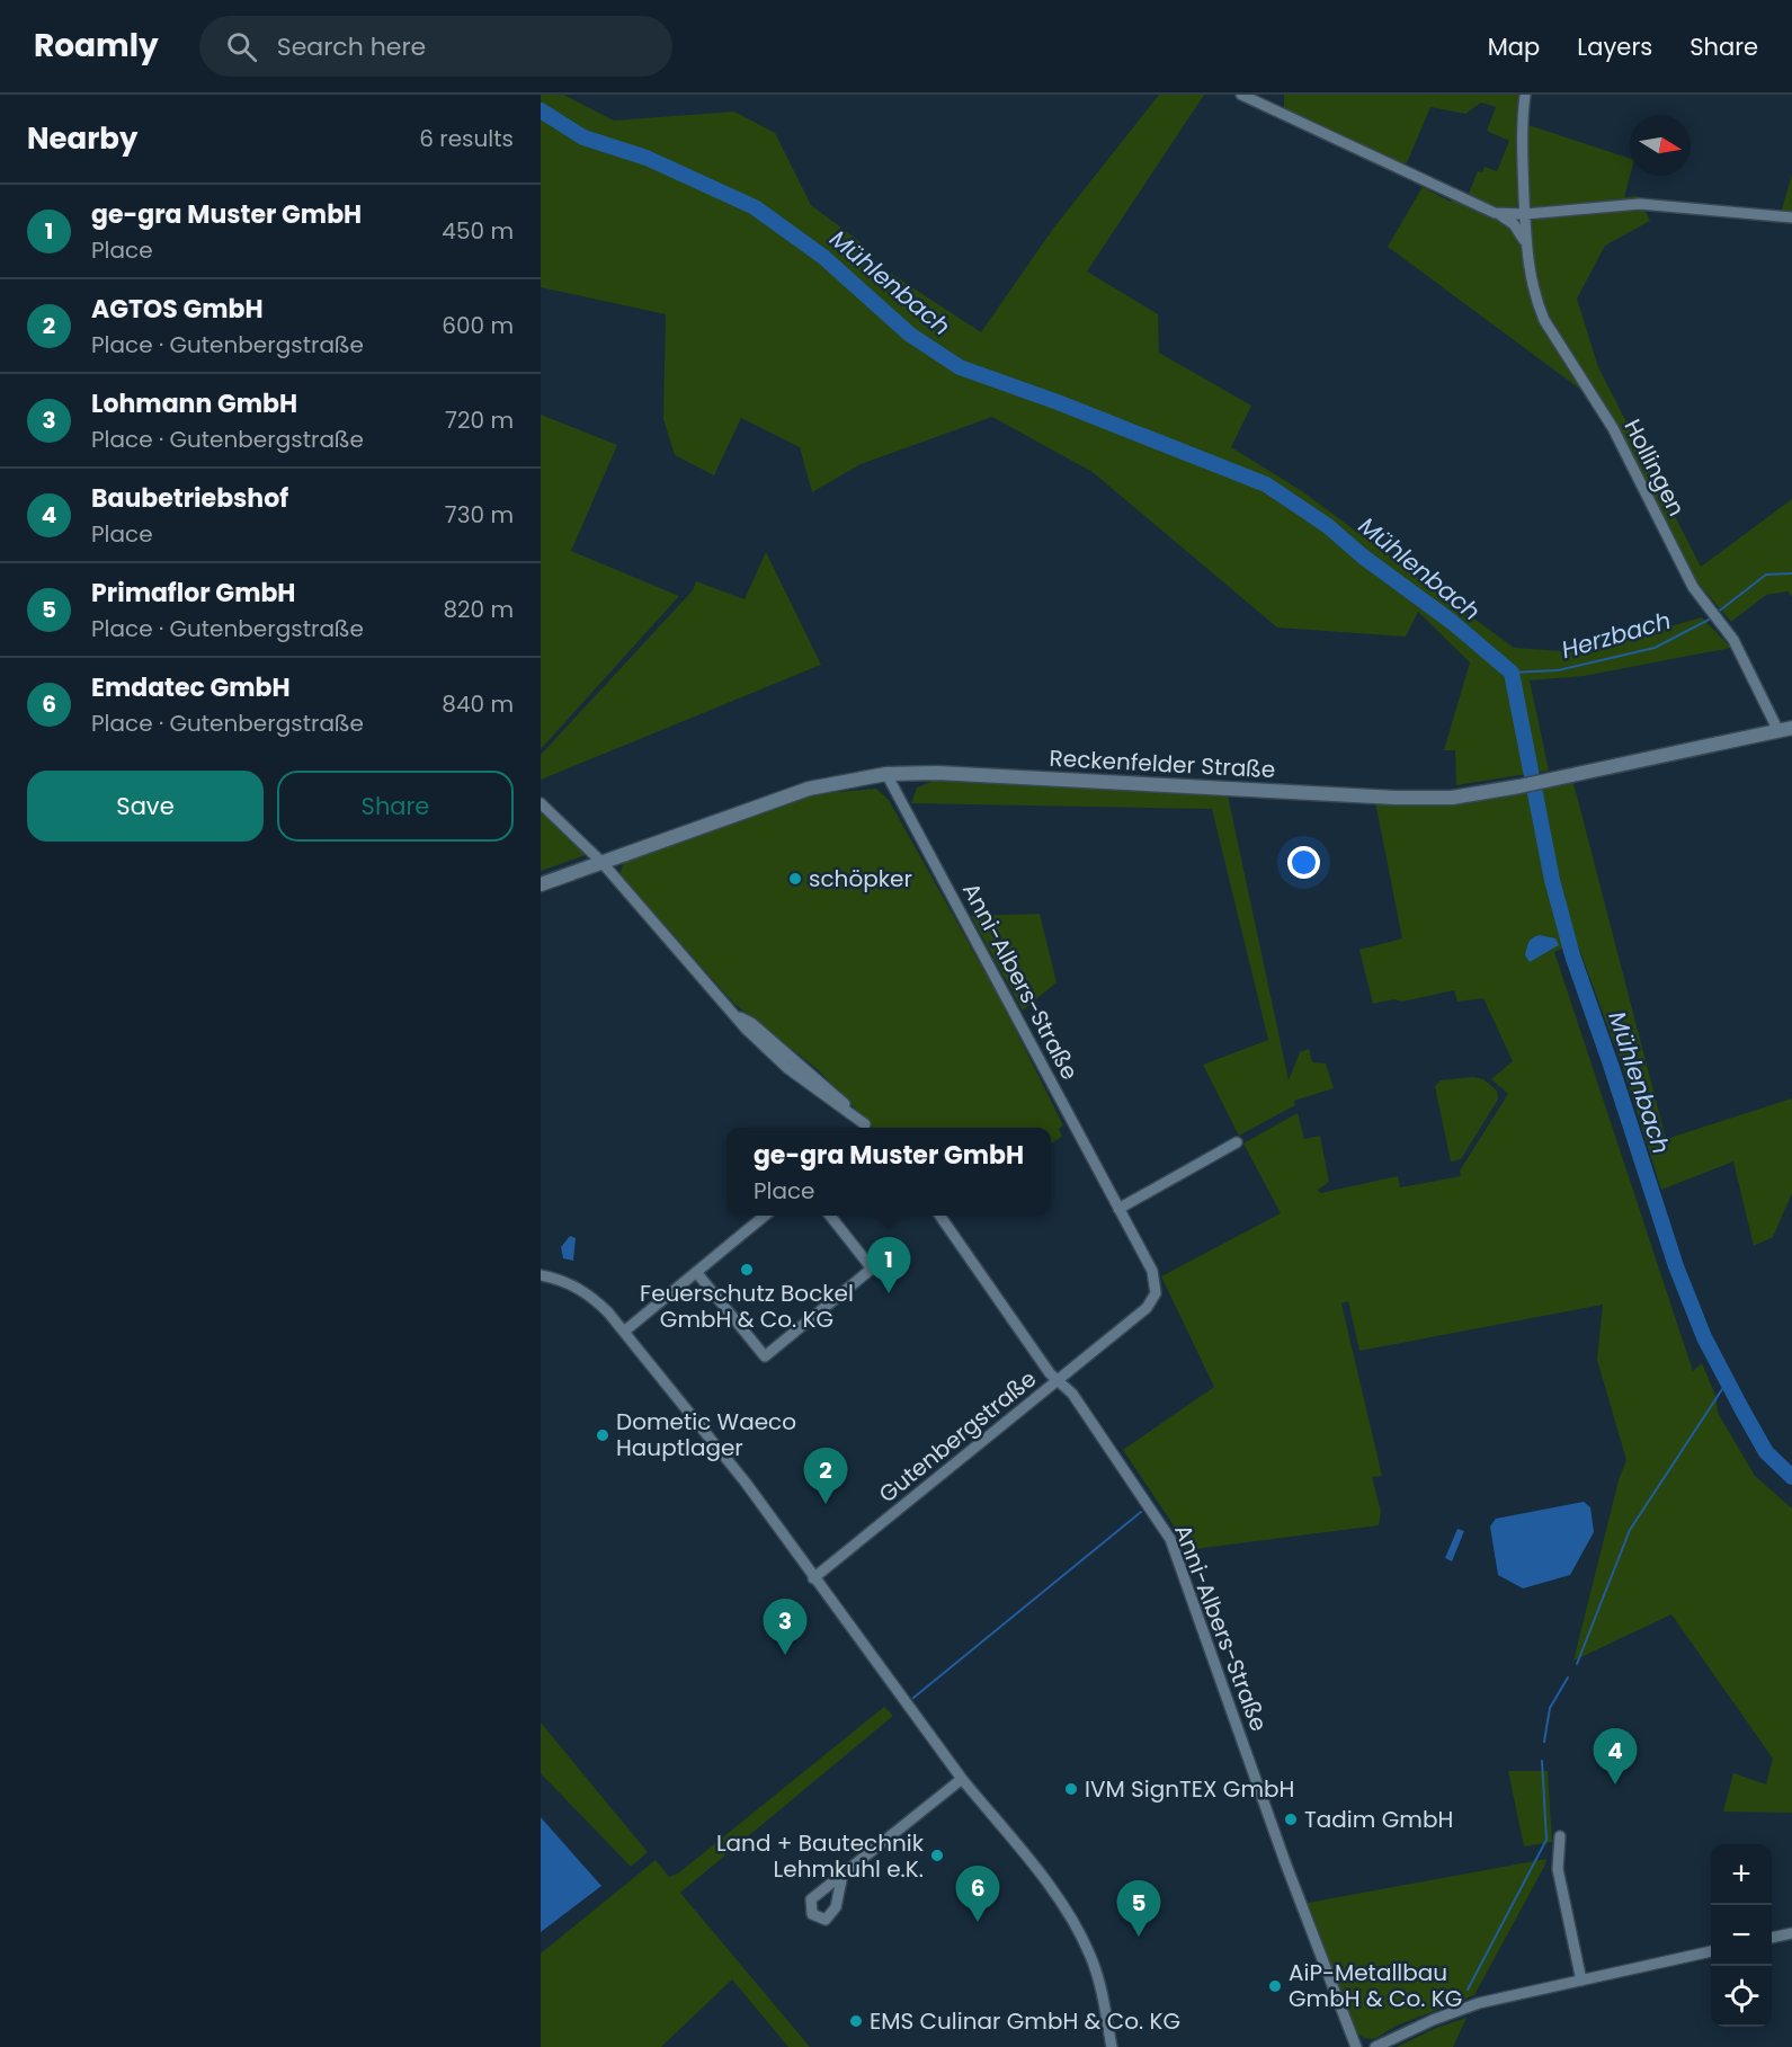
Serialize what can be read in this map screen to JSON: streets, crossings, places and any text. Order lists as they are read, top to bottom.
{
  "streets": {
    "street": [
      "Hollingen",
      "Reckenfelder Straße",
      "Anni-Albers-Straße",
      "Gutenbergstraße"
    ]
  },
  "crossings": [
    ["Hollingen", "Reckenfelder Straße"],
    ["Reckenfelder Straße", "Anni-Albers-Straße"],
    ["Anni-Albers-Straße", "Gutenbergstraße"]
  ],
  "water": ["Mühlenbach", "Herzbach"],
  "places": [
    "schöpker",
    "Feuerschutz Bockel GmbH & Co. KG",
    "Dometic Waeco Hauptlager",
    "IVM SignTEX GmbH",
    "Tadim GmbH",
    "Land + Bautechnik Lehmkuhl e.K.",
    "AiP-Metallbau GmbH & Co. KG",
    "EMS Culinar GmbH & Co. KG"
  ],
  "north": "right",
  "page": {
    "header": "Roamly",
    "search": "Search here",
    "nav": ["Map", "Layers", "Share"],
    "heading": ["Nearby", "6 results"],
    "list": [
      {
        "mark": "1",
        "name": "ge-gra Muster GmbH",
        "note": "Place",
        "value": "450 m"
      },
      {
        "mark": "2",
        "name": "AGTOS GmbH",
        "note": "Place · Gutenbergstraße",
        "value": "600 m"
      },
      {
        "mark": "3",
        "name": "Lohmann GmbH",
        "note": "Place · Gutenbergstraße",
        "value": "720 m"
      },
      {
        "mark": "4",
        "name": "Baubetriebshof",
        "note": "Place",
        "value": "730 m"
      },
      {
        "mark": "5",
        "name": "Primaflor GmbH",
        "note": "Place · Gutenbergstraße",
        "value": "820 m"
      },
      {
        "mark": "6",
        "name": "Emdatec GmbH",
        "note": "Place · Gutenbergstraße",
        "value": "840 m"
      }
    ],
    "buttons": ["Save", "Share"],
    "popup": ["ge-gra Muster GmbH", "Place"],
    "pins": [
      "1",
      "2",
      "3",
      "4",
      "6",
      "5"
    ],
    "map_buttons": ["+", "−"]
  }
}
